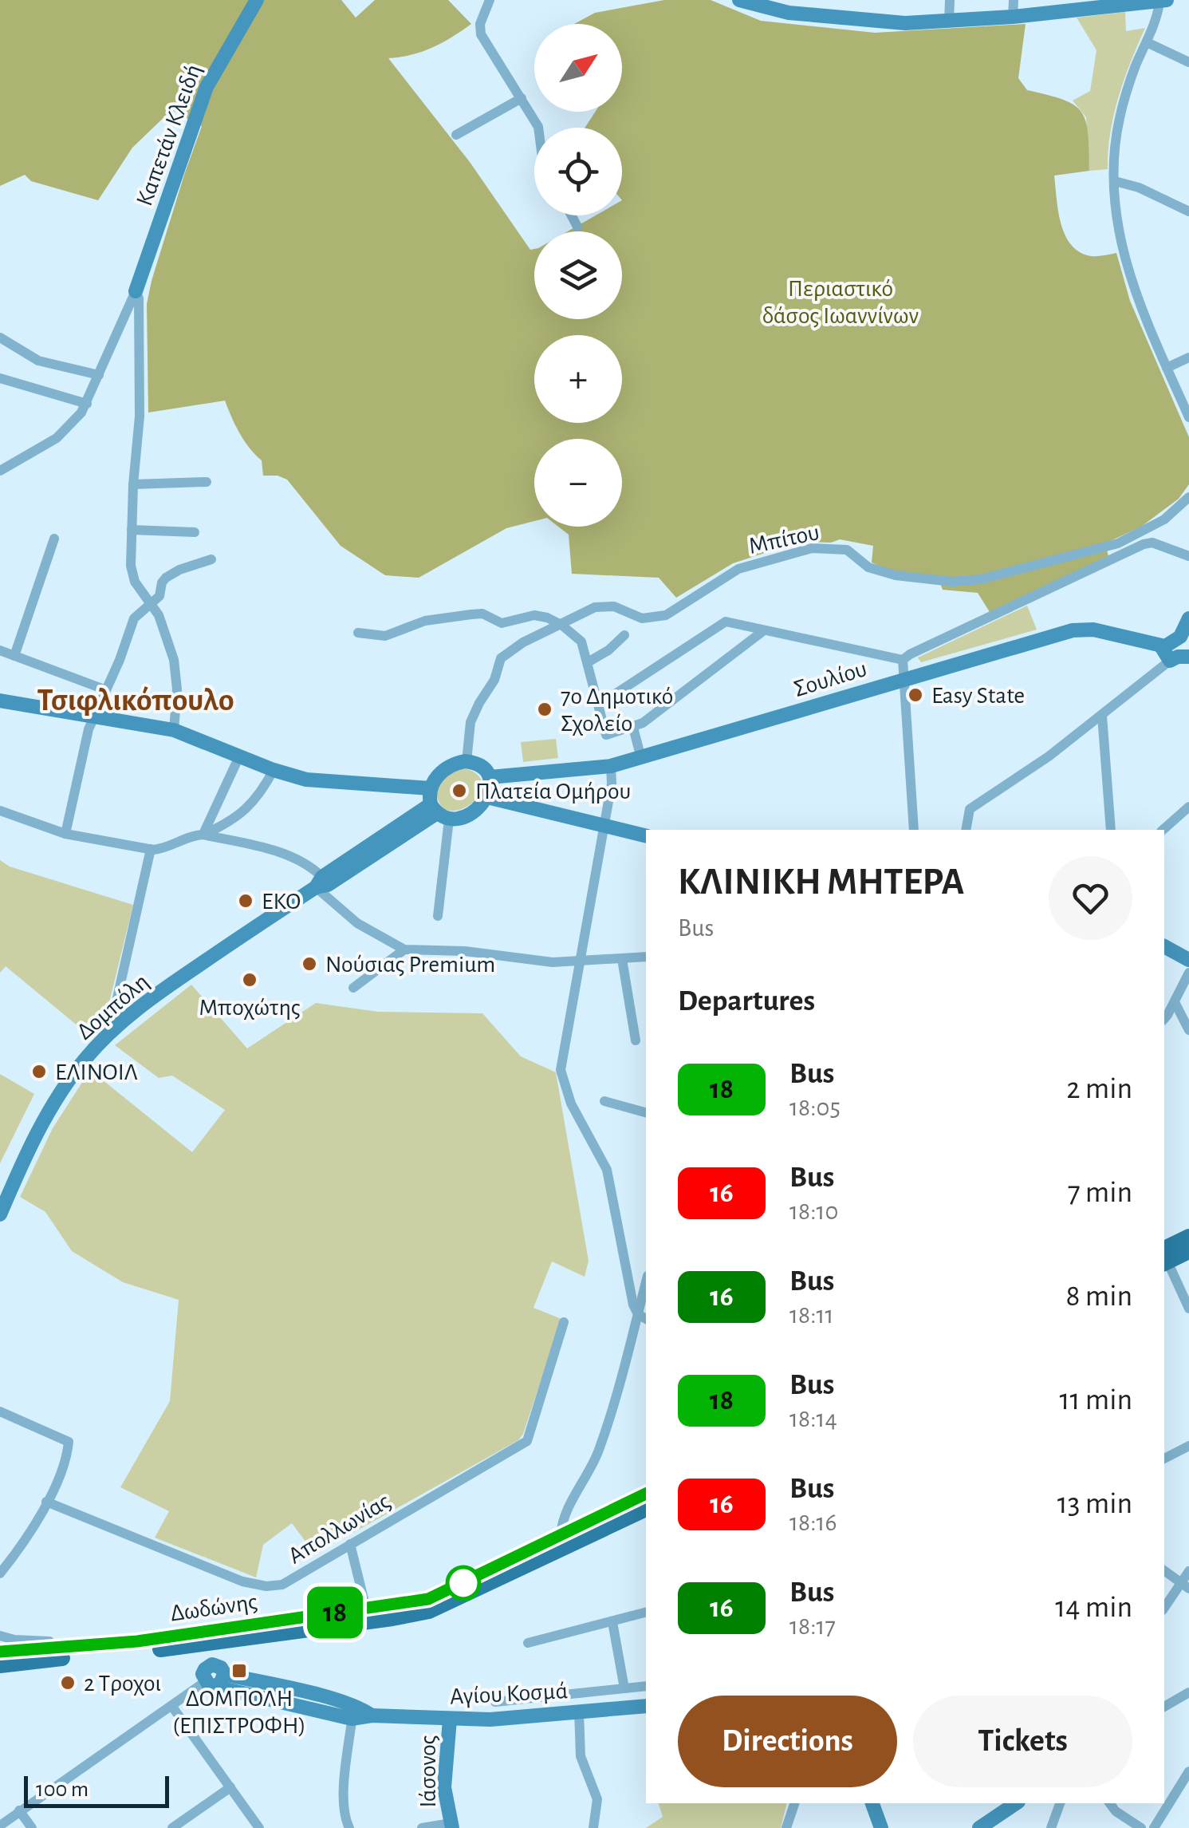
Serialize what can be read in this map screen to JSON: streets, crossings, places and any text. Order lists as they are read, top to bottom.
{
  "streets": {
    "main road": ["Δωδώνης"],
    "street": [
      "Καπετάν Κλειδή",
      "Μπίτου",
      "Σουλίου",
      "Δομπόλη",
      "Απολλωνίας",
      "Αγίου Κοσμά",
      "Ιάσονος"
    ]
  },
  "crossings": [
    ["Μπίτου", "Σουλίου"],
    ["Μπίτου", "Δομπόλη"],
    ["Σουλίου", "Δομπόλη"],
    ["Αγίου Κοσμά", "Ιάσονος"]
  ],
  "districts": ["Τσιφλικόπουλο"],
  "parks": ["Περιαστικό δάσος Ιωαννίνων"],
  "places": {
    "other": [
      "Easy State",
      "7ο Δημοτικό Σχολείο",
      "Πλατεία Ομήρου",
      "EKO",
      "Νούσιας Premium",
      "Μποχώτης",
      "ΕΛΙΝΟΙΛ",
      "2 Τροχοι"
    ],
    "transit": ["ΔΟΜΠΟΛΗ (ΕΠΙΣΤΡΟΦΗ)"]
  },
  "lines": ["bus line 18"],
  "scale_bar": "100 m",
  "north": "top right",
  "page": {
    "on_map": "18",
    "map_buttons": ["+", "−"],
    "heading": [
      ["ΚΛΙΝΙΚΗ ΜΗΤΕΡΑ", "Bus"],
      "Departures"
    ],
    "list": [
      {
        "mark": "18",
        "name": "Bus",
        "note": "18:05",
        "value": "2 min"
      },
      {
        "mark": "16",
        "name": "Bus",
        "note": "18:10",
        "value": "7 min"
      },
      {
        "mark": "16",
        "name": "Bus",
        "note": "18:11",
        "value": "8 min"
      },
      {
        "mark": "18",
        "name": "Bus",
        "note": "18:14",
        "value": "11 min"
      },
      {
        "mark": "16",
        "name": "Bus",
        "note": "18:16",
        "value": "13 min"
      },
      {
        "mark": "16",
        "name": "Bus",
        "note": "18:17",
        "value": "14 min"
      }
    ],
    "buttons": ["Directions", "Tickets"],
    "scale": "100 m"
  }
}
